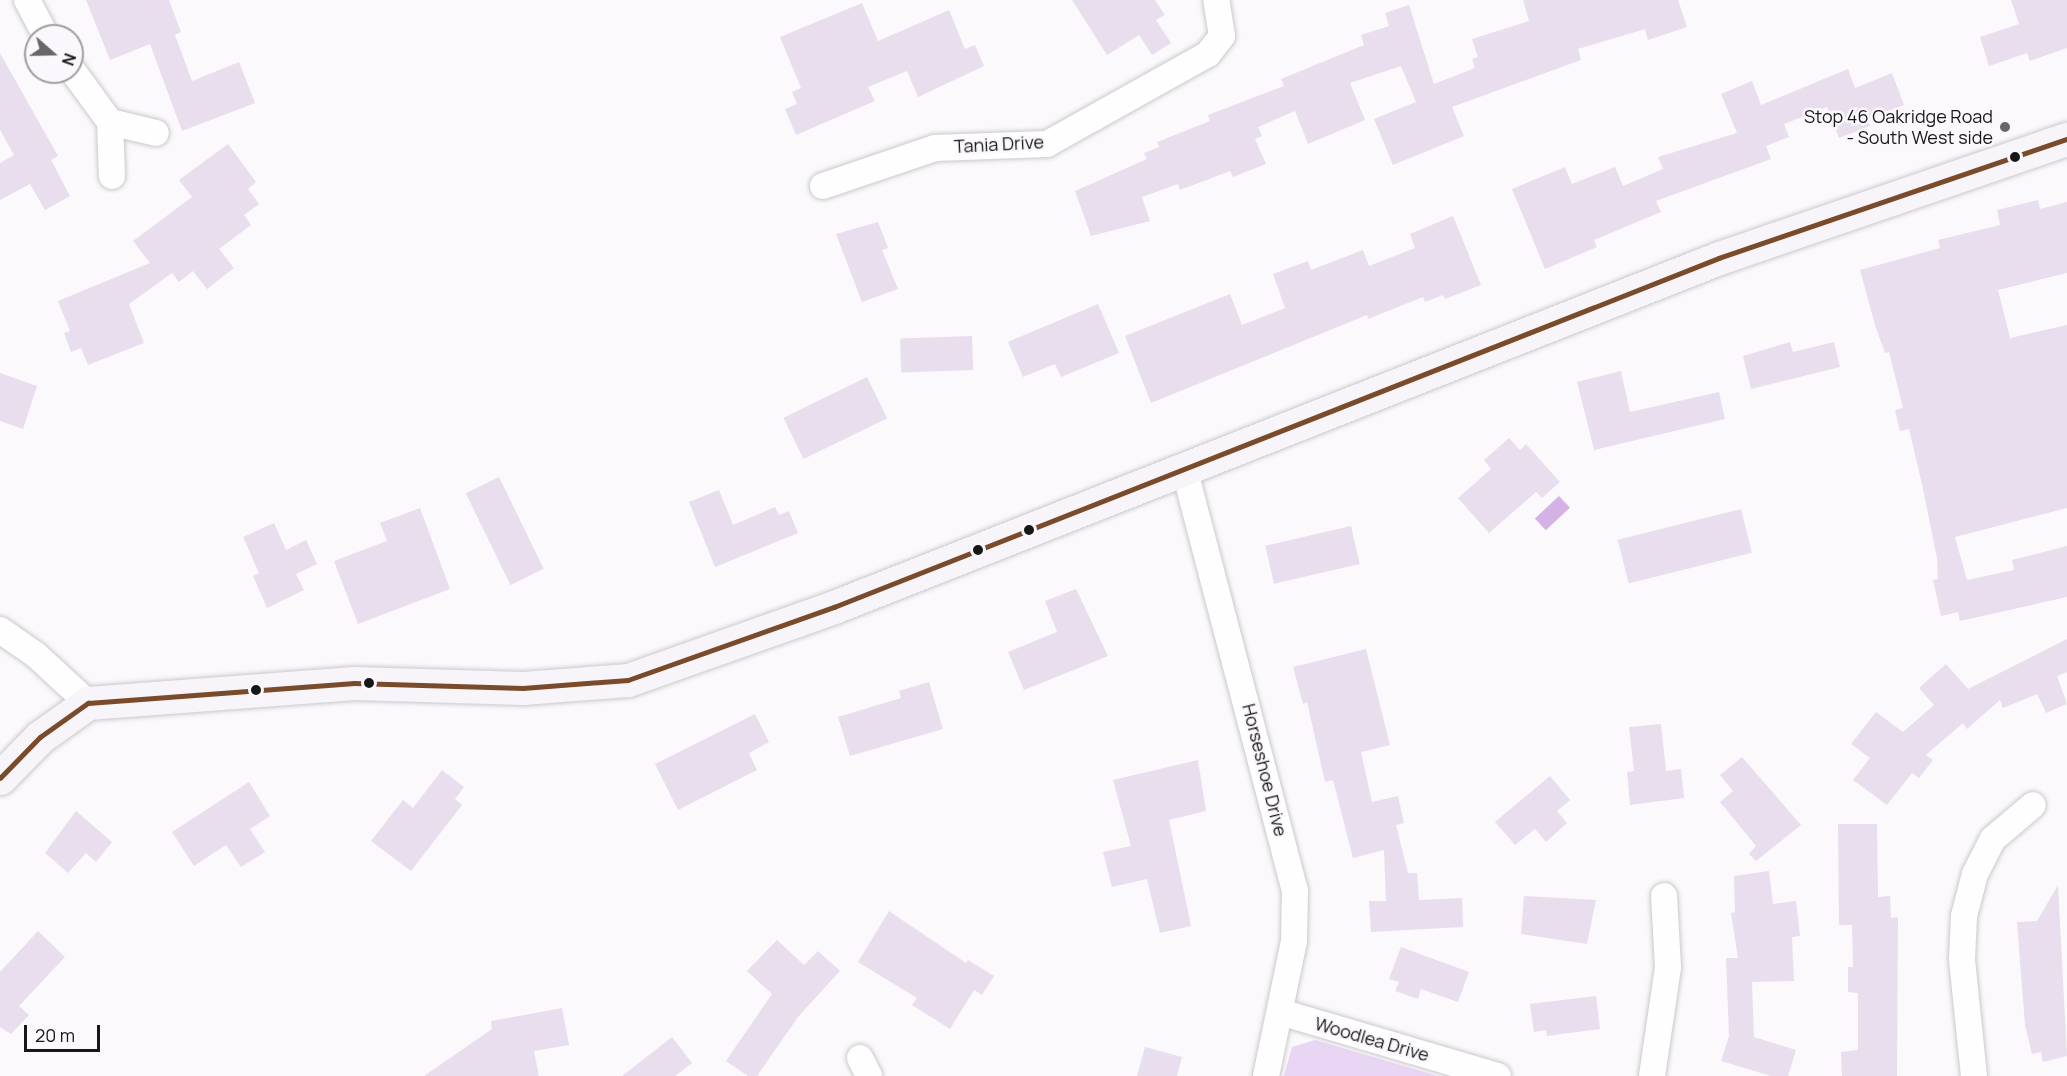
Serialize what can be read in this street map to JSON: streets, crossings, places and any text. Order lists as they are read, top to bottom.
{
  "streets": {
    "street": ["Tania Drive", "Horseshoe Drive", "Woodlea Drive"]
  },
  "crossings": [
    ["Horseshoe Drive", "Woodlea Drive"]
  ],
  "places": ["Stop 46 Oakridge Road - South West side"],
  "scale_bar": "20 m",
  "north": "right"
}
